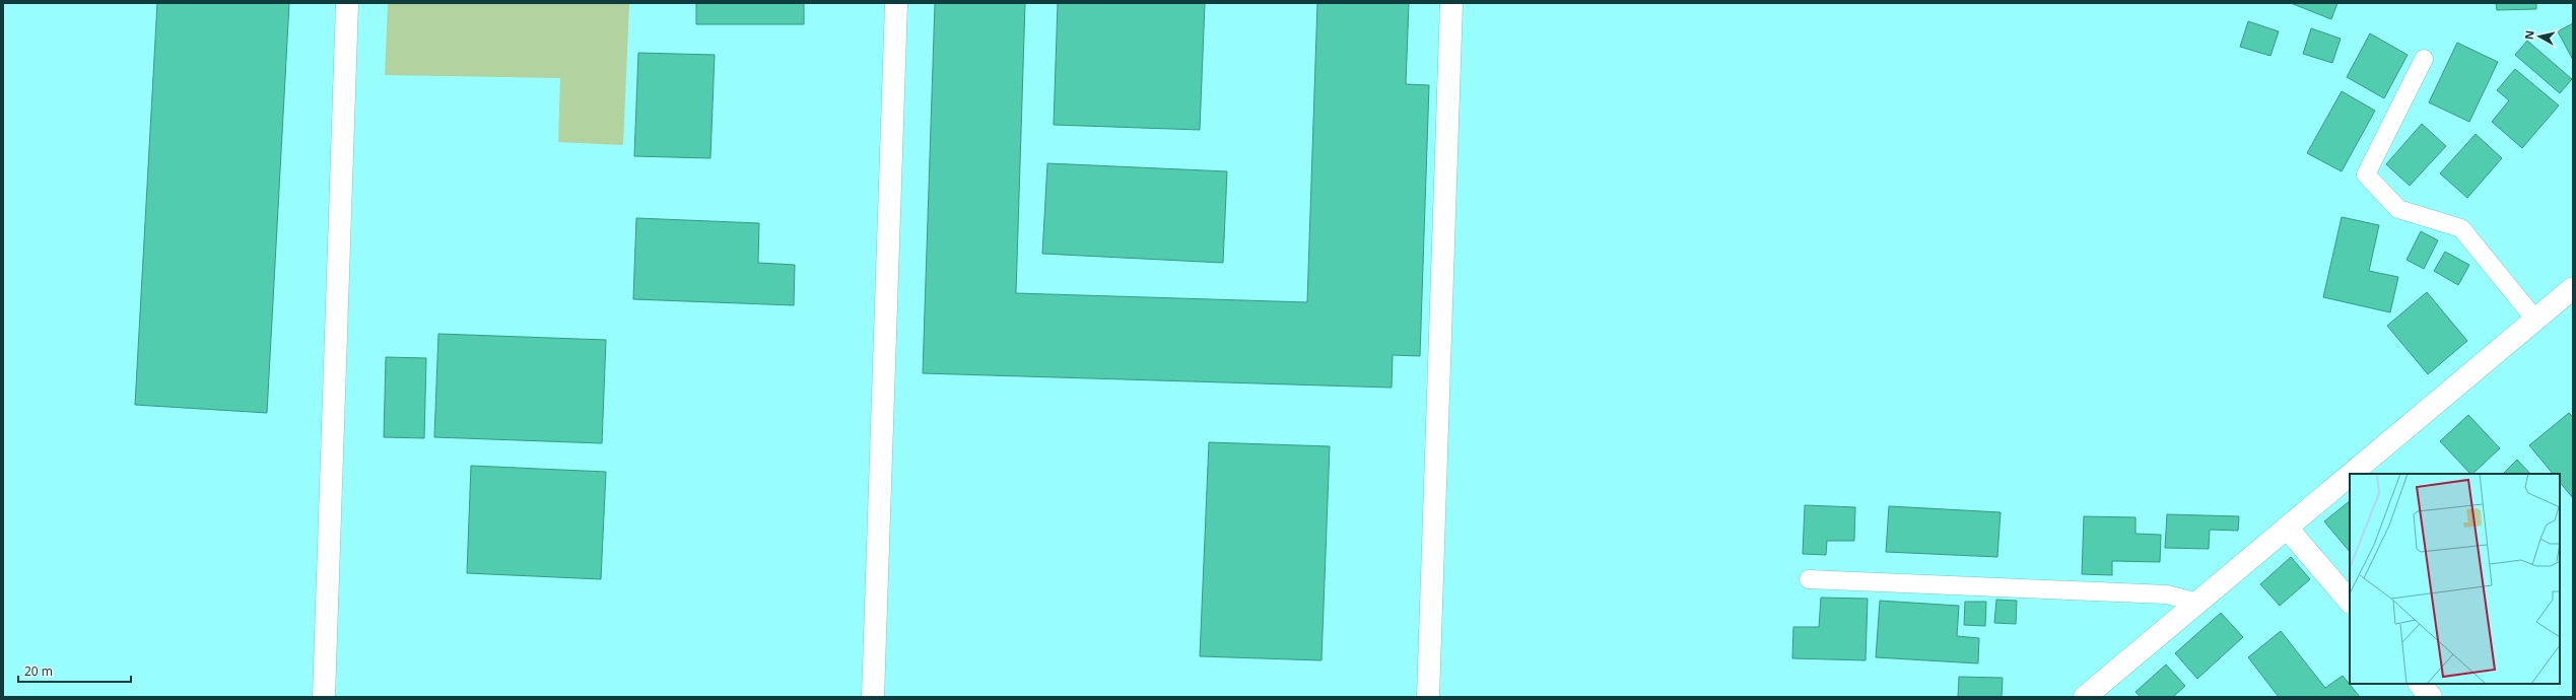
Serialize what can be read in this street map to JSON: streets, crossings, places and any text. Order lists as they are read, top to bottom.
{
  "scale_bar": "20 m",
  "north": "left"
}
